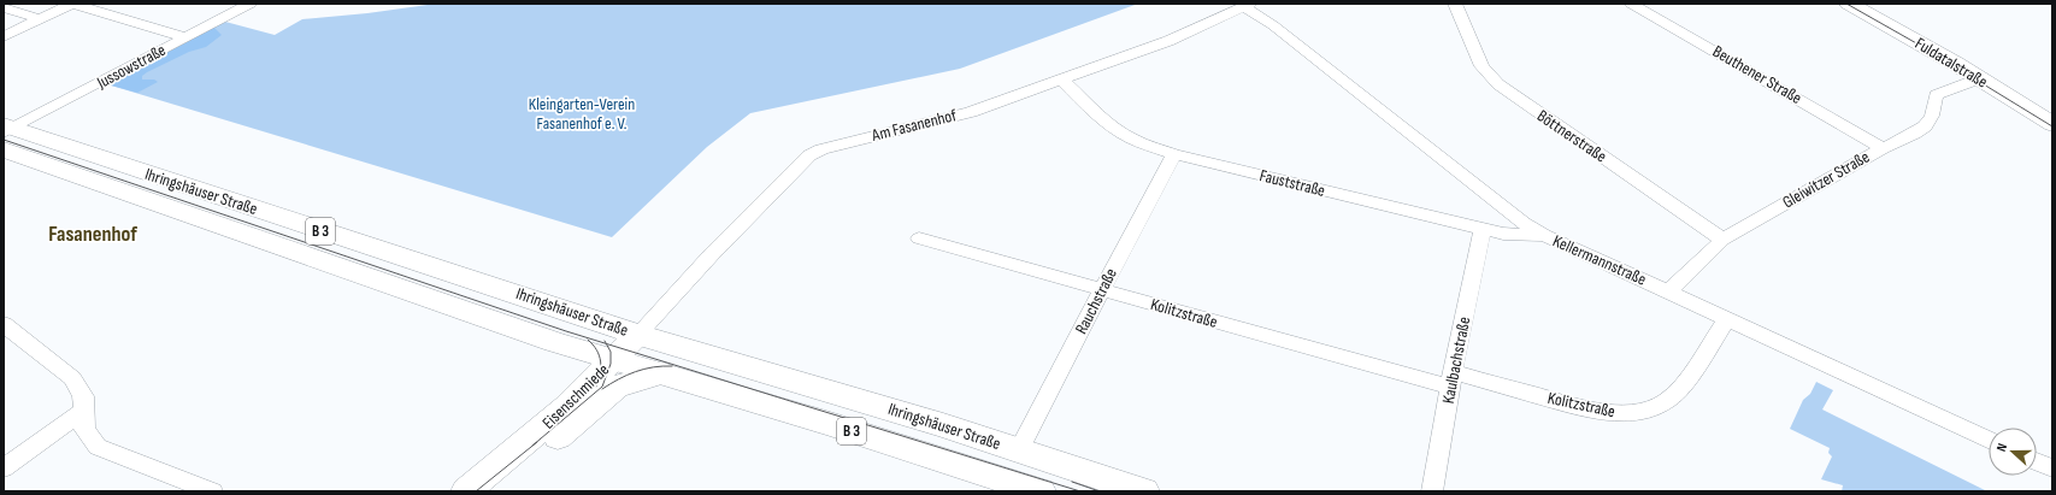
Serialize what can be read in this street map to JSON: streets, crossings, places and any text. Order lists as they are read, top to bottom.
{
  "streets": {
    "main road": ["Ihringshäuser Straße", "B 3"],
    "street": [
      "Fuldatalstraße",
      "Jussowstraße",
      "Beuthener Straße",
      "Am Fasanenhof",
      "Böttnerstraße",
      "Gleiwitzer Straße",
      "Fauststraße",
      "Kellermannstraße",
      "Rauchstraße",
      "Kolitzstraße",
      "Kaulbachstraße",
      "Eisenschmiede"
    ]
  },
  "crossings": [
    ["Fuldatalstraße", "Gleiwitzer Straße"],
    ["Jussowstraße", "Ihringshäuser Straße"],
    ["Beuthener Straße", "Gleiwitzer Straße"],
    ["Am Fasanenhof", "Fauststraße"],
    ["Am Fasanenhof", "Ihringshäuser Straße"],
    ["Am Fasanenhof", "Kellermannstraße"],
    ["Am Fasanenhof", "Eisenschmiede"],
    ["Böttnerstraße", "Gleiwitzer Straße"],
    ["Gleiwitzer Straße", "Kellermannstraße"],
    ["Fauststraße", "Kellermannstraße"],
    ["Fauststraße", "Rauchstraße"],
    ["Fauststraße", "Kaulbachstraße"],
    ["Ihringshäuser Straße", "Rauchstraße"],
    ["Ihringshäuser Straße", "Eisenschmiede"],
    ["Kellermannstraße", "Kolitzstraße"],
    ["Rauchstraße", "Kolitzstraße"],
    ["Kolitzstraße", "Kaulbachstraße"]
  ],
  "districts": ["Fasanenhof"],
  "parks": ["Kleingarten-Verein Fasanenhof e. V."],
  "north": "left"
}
